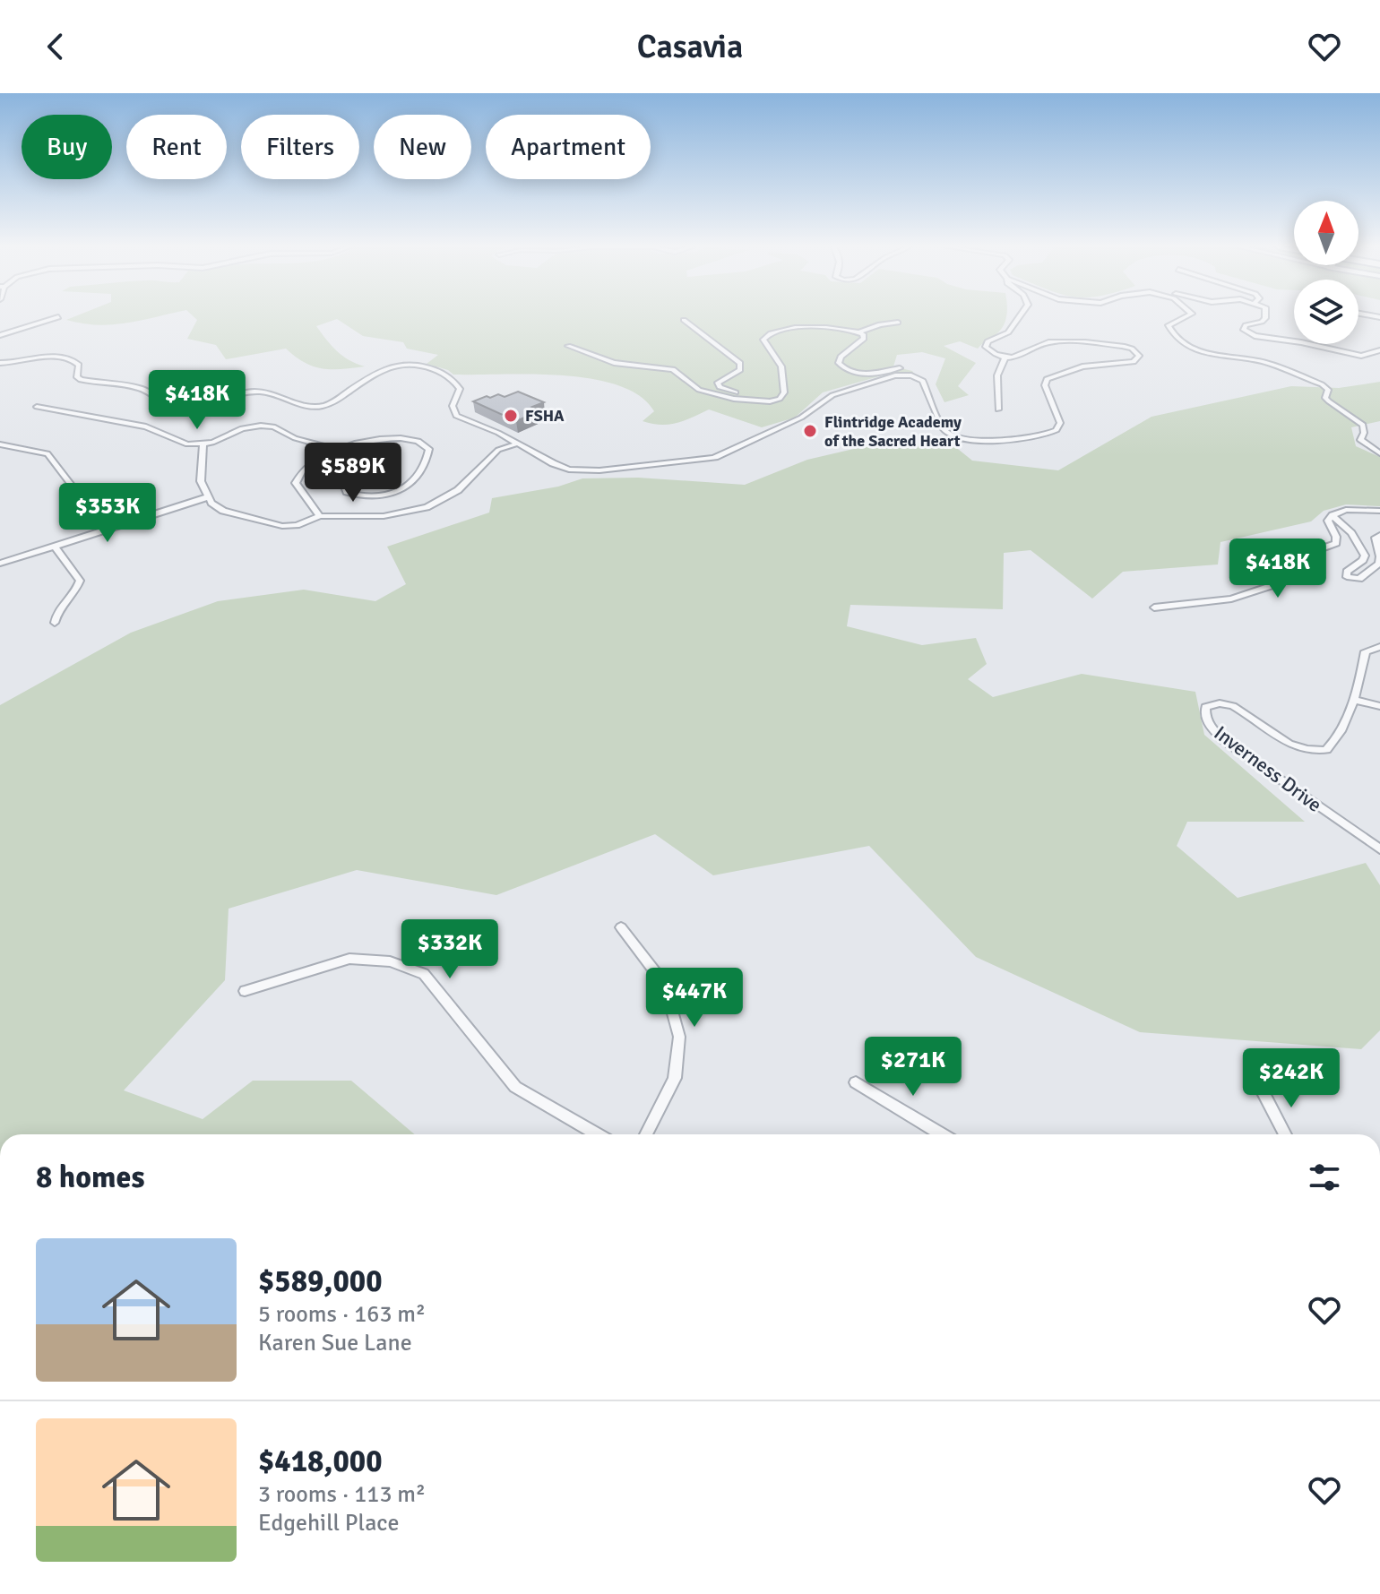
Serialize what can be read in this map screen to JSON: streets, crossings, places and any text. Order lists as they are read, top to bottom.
{
  "streets": {
    "street": ["Inverness Drive"]
  },
  "places": ["FSHA", "Flintridge Academy of the Sacred Heart"],
  "north": "top",
  "page": {
    "header": "Casavia",
    "chip": [
      "Buy",
      "Rent",
      "Filters",
      "New",
      "Apartment"
    ],
    "price": [
      "$418K",
      "$589K",
      "$353K",
      "$418K",
      "$332K",
      "$447K",
      "$271K",
      "$242K"
    ],
    "heading": "8 homes",
    "list": [
      {
        "name": "$589,000",
        "note": "5 rooms · 163 m² · Karen Sue Lane"
      },
      {
        "name": "$418,000",
        "note": "3 rooms · 113 m² · Edgehill Place"
      }
    ]
  }
}
